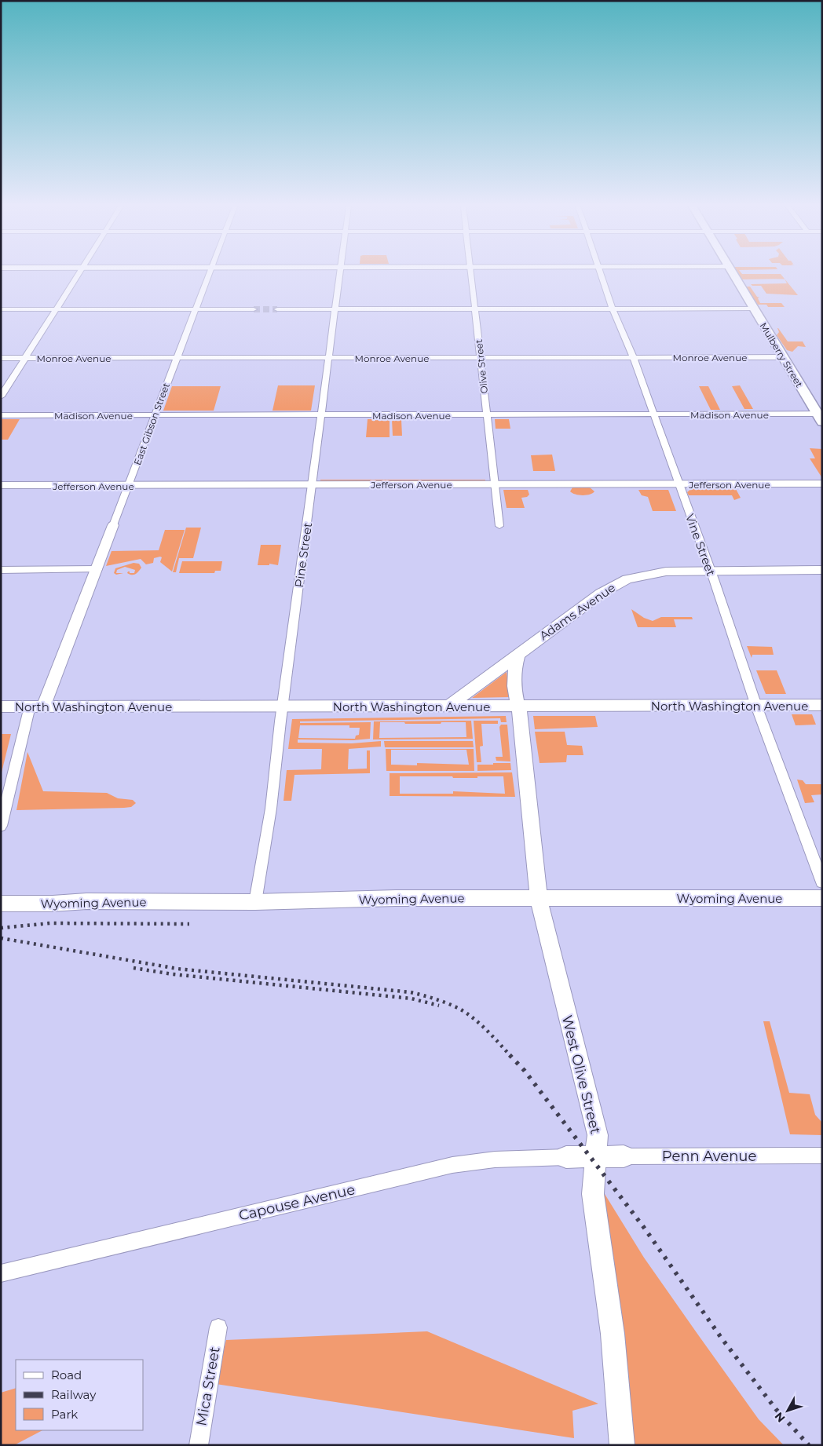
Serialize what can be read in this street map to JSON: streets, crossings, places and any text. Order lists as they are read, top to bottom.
{
  "streets": {
    "main road": [
      "Mulberry Street",
      "East Gibson Street",
      "Jefferson Avenue",
      "Adams Avenue",
      "North Washington Avenue",
      "Wyoming Avenue",
      "West Olive Street",
      "Penn Avenue",
      "Capouse Avenue"
    ],
    "street": [
      "Monroe Avenue",
      "Olive Street",
      "Madison Avenue",
      "Vine Street",
      "Pine Street",
      "Mica Street"
    ]
  },
  "crossings": [
    ["Mulberry Street", "Monroe Avenue"],
    ["Mulberry Street", "Madison Avenue"],
    ["Monroe Avenue", "Olive Street"],
    ["Monroe Avenue", "East Gibson Street"],
    ["Monroe Avenue", "Vine Street"],
    ["Monroe Avenue", "Pine Street"],
    ["Olive Street", "Madison Avenue"],
    ["Olive Street", "Jefferson Avenue"],
    ["Madison Avenue", "East Gibson Street"],
    ["Madison Avenue", "Vine Street"],
    ["Madison Avenue", "Pine Street"],
    ["East Gibson Street", "Jefferson Avenue"],
    ["East Gibson Street", "North Washington Avenue"],
    ["Jefferson Avenue", "Vine Street"],
    ["Jefferson Avenue", "Pine Street"],
    ["Vine Street", "Adams Avenue"],
    ["Vine Street", "North Washington Avenue"],
    ["Pine Street", "North Washington Avenue"],
    ["Pine Street", "Wyoming Avenue"],
    ["Adams Avenue", "North Washington Avenue"],
    ["Adams Avenue", "West Olive Street"],
    ["North Washington Avenue", "West Olive Street"],
    ["Wyoming Avenue", "West Olive Street"],
    ["West Olive Street", "Penn Avenue"],
    ["West Olive Street", "Capouse Avenue"],
    ["Penn Avenue", "Capouse Avenue"]
  ],
  "legend": ["Road", "Railway", "Park"],
  "north": "bottom left"
}
